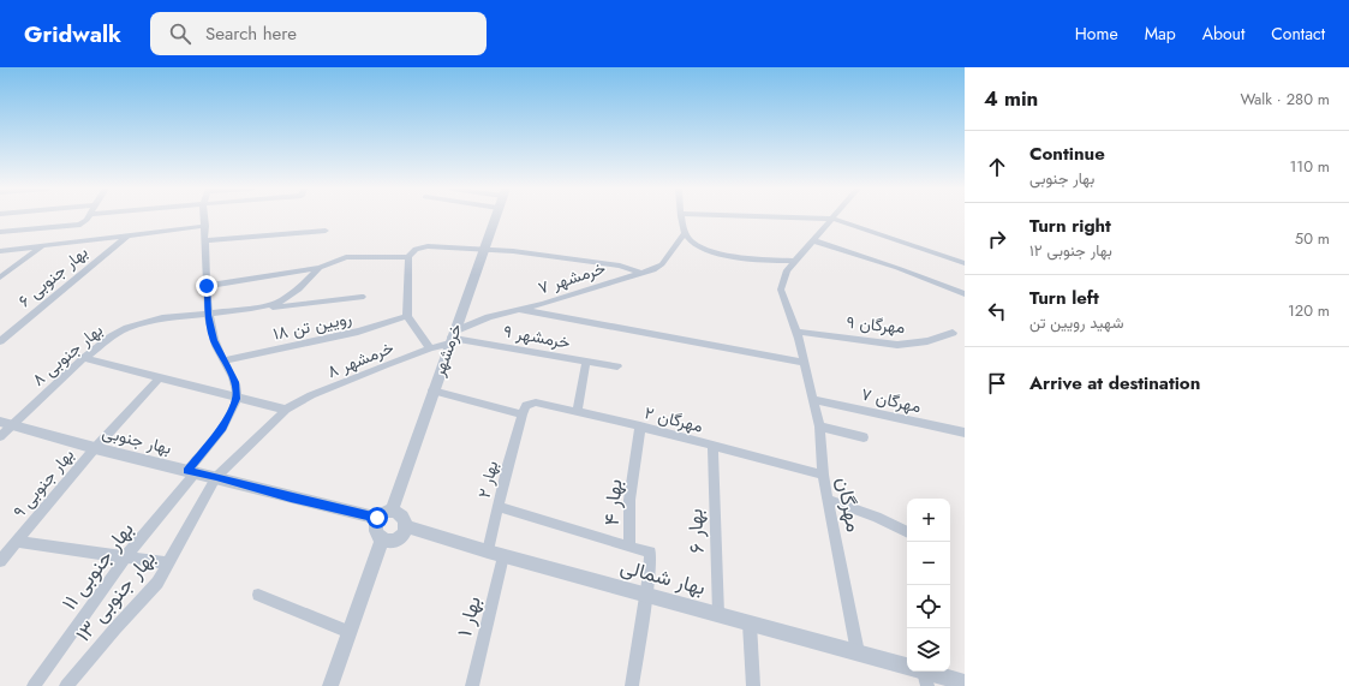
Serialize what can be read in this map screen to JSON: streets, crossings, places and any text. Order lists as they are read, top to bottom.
{
  "streets": {
    "street": [
      "بهار جنوبی ۶",
      "خرمشهر ۷",
      "مهرگان ۹",
      "رویین تن ۱۸",
      "خرمشهر ۹",
      "خرمشهر",
      "بهار جنوبی ۸",
      "خرمشهر ۸",
      "مهرگان ۷",
      "مهرگان ۲",
      "بهار جنوبی",
      "بهار ۲",
      "بهار جنوبی ۹",
      "بهار ۴",
      "مهرگان",
      "بهار ۶",
      "بهار جنوبی ۱۱",
      "بهار شمالی",
      "بهار جنوبی ۱۳",
      "بهار ۱"
    ]
  },
  "crossings": [
    ["خرمشهر ۷", "خرمشهر ۹"],
    ["خرمشهر ۷", "خرمشهر"],
    ["خرمشهر ۷", "خرمشهر ۸"],
    ["مهرگان ۹", "مهرگان"],
    ["خرمشهر ۹", "خرمشهر"],
    ["خرمشهر ۹", "خرمشهر ۸"],
    ["خرمشهر", "خرمشهر ۸"],
    ["خرمشهر", "بهار جنوبی"],
    ["خرمشهر", "بهار شمالی"],
    ["بهار جنوبی ۸", "بهار جنوبی"],
    ["خرمشهر ۸", "بهار جنوبی"],
    ["خرمشهر ۸", "بهار جنوبی ۱۳"],
    ["مهرگان ۷", "مهرگان"],
    ["مهرگان ۲", "بهار ۲"],
    ["مهرگان ۲", "بهار ۴"],
    ["مهرگان ۲", "مهرگان"],
    ["مهرگان ۲", "بهار ۶"],
    ["بهار جنوبی", "بهار جنوبی ۹"],
    ["بهار جنوبی", "بهار جنوبی ۱۱"],
    ["بهار جنوبی", "بهار شمالی"],
    ["بهار جنوبی", "بهار جنوبی ۱۳"],
    ["بهار ۲", "بهار شمالی"],
    ["بهار ۴", "بهار شمالی"],
    ["مهرگان", "بهار شمالی"],
    ["بهار ۶", "بهار شمالی"],
    ["بهار شمالی", "بهار ۱"]
  ],
  "page": {
    "header": "Gridwalk",
    "search": "Search here",
    "nav": [
      "Home",
      "Map",
      "About",
      "Contact"
    ],
    "heading": ["4 min", "Walk · 280 m"],
    "list": [
      ["Continue", "بهار جنوبی", "110 m"],
      ["Turn right", "بهار جنوبی ۱۲", "50 m"],
      ["Turn left", "شهید رویین تن", "120 m"],
      "Arrive at destination"
    ],
    "map_buttons": ["+", "−"]
  }
}
